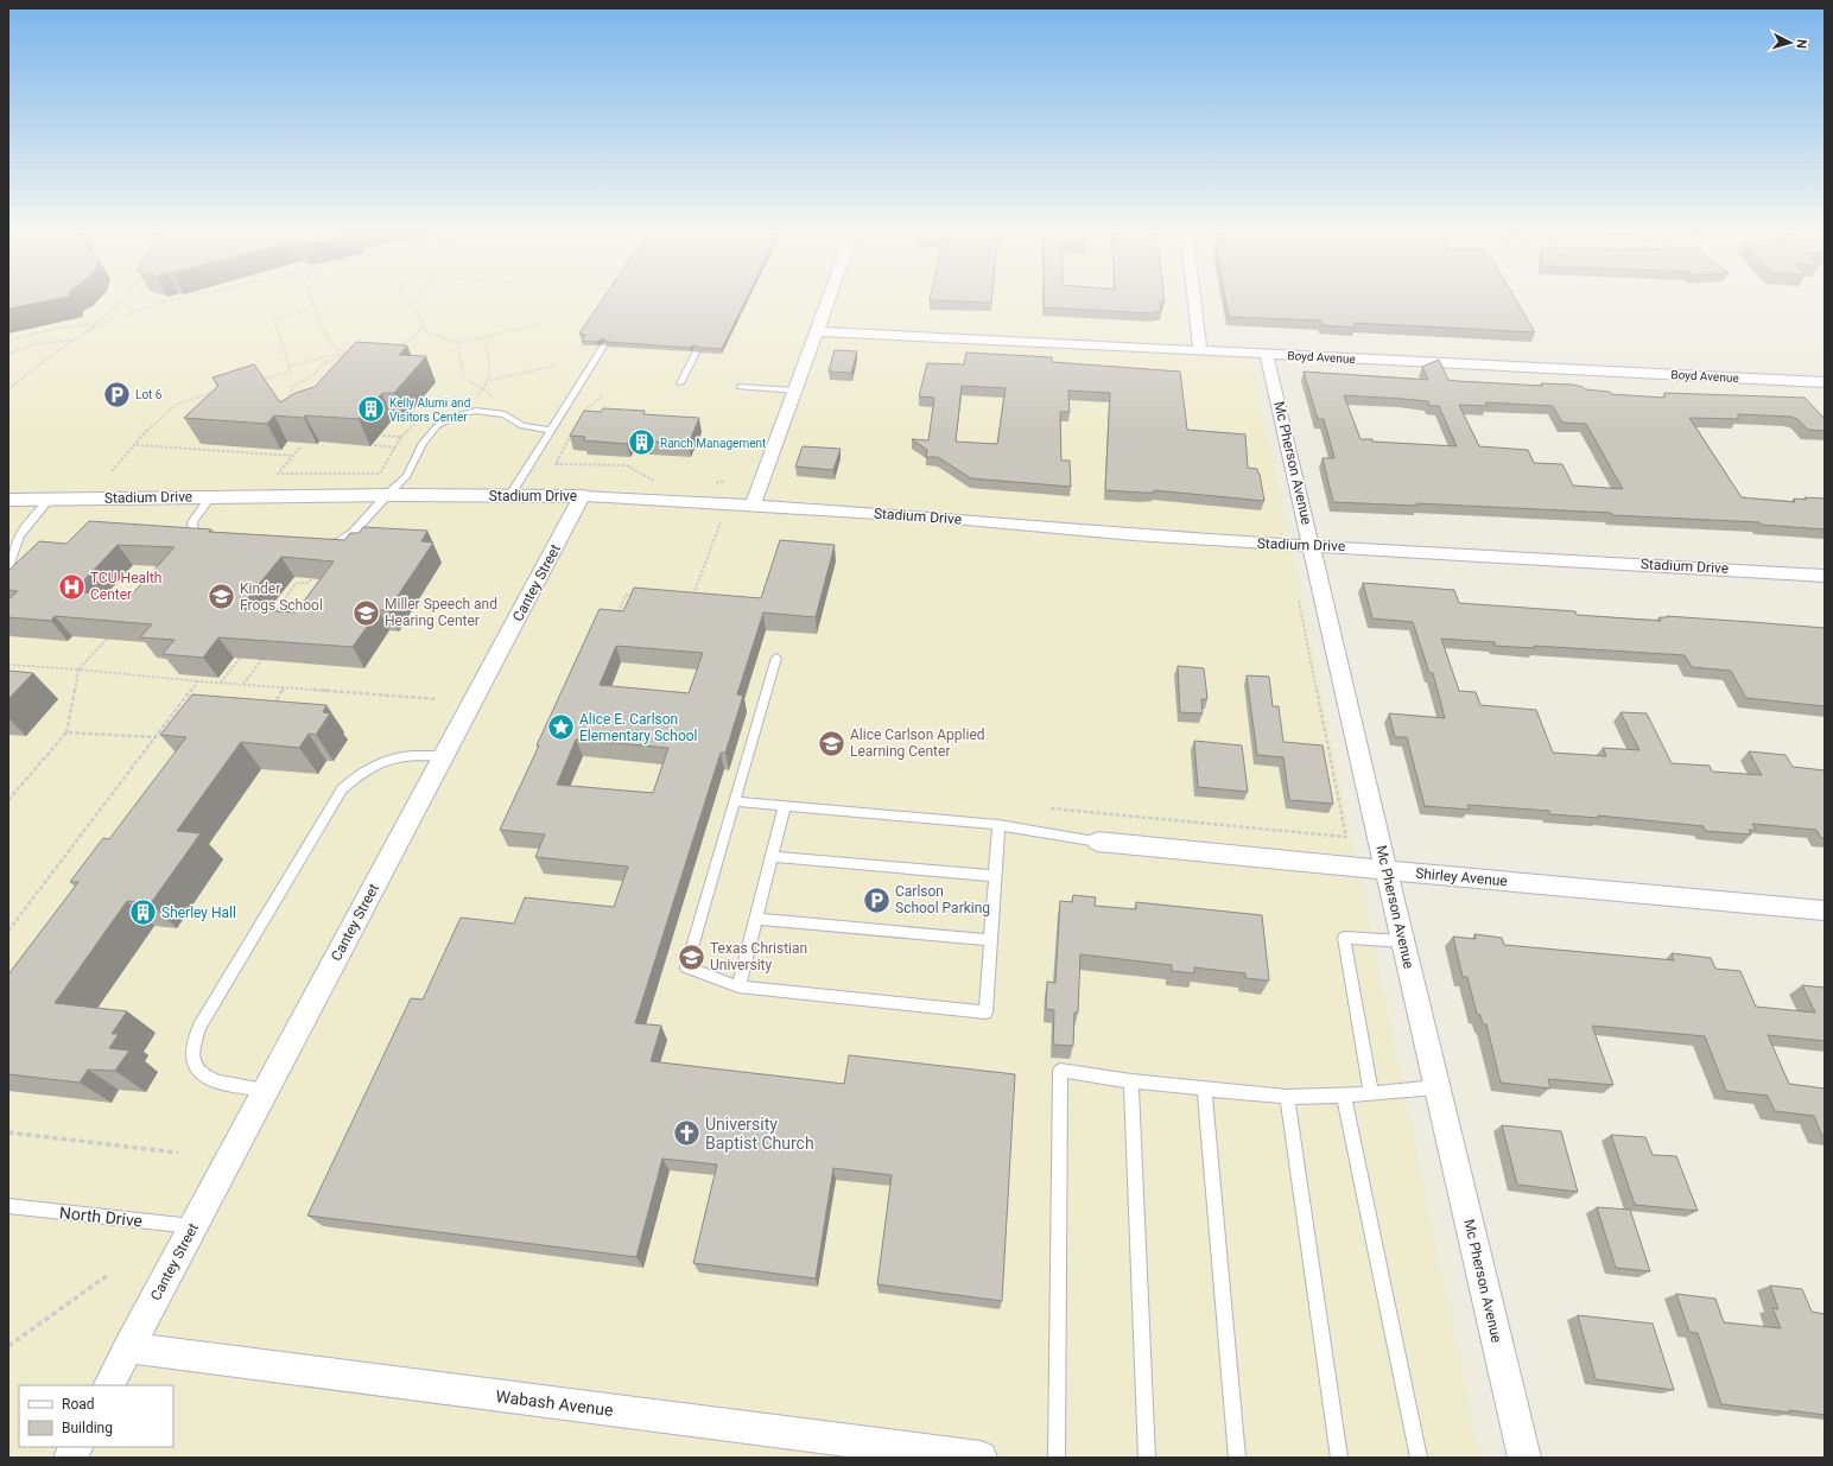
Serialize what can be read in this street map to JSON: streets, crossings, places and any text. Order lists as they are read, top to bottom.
{
  "streets": {
    "street": [
      "Boyd Avenue",
      "Mc Pherson Avenue",
      "Stadium Drive",
      "Cantey Street",
      "Shirley Avenue",
      "Wabash Avenue"
    ],
    "lane": ["North Drive"]
  },
  "crossings": [
    ["Boyd Avenue", "Mc Pherson Avenue"],
    ["Mc Pherson Avenue", "Stadium Drive"],
    ["Mc Pherson Avenue", "Shirley Avenue"],
    ["Stadium Drive", "Cantey Street"],
    ["Cantey Street", "North Drive"],
    ["Cantey Street", "Wabash Avenue"]
  ],
  "places": {
    "parking": ["Lot 6", "Carlson School Parking"],
    "building": ["Kelly Alumi and Visitors Center", "Ranch Management", "Sherley Hall"],
    "hospital": ["TCU Health Center"],
    "school or university": [
      "Kinder Frogs School",
      "Miller Speech and Hearing Center",
      "Alice Carlson Applied Learning Center",
      "Texas Christian University"
    ],
    "place": ["Alice E. Carlson Elementary School"],
    "church": ["University Baptist Church"]
  },
  "legend": ["Road", "Building"],
  "north": "right"
}
